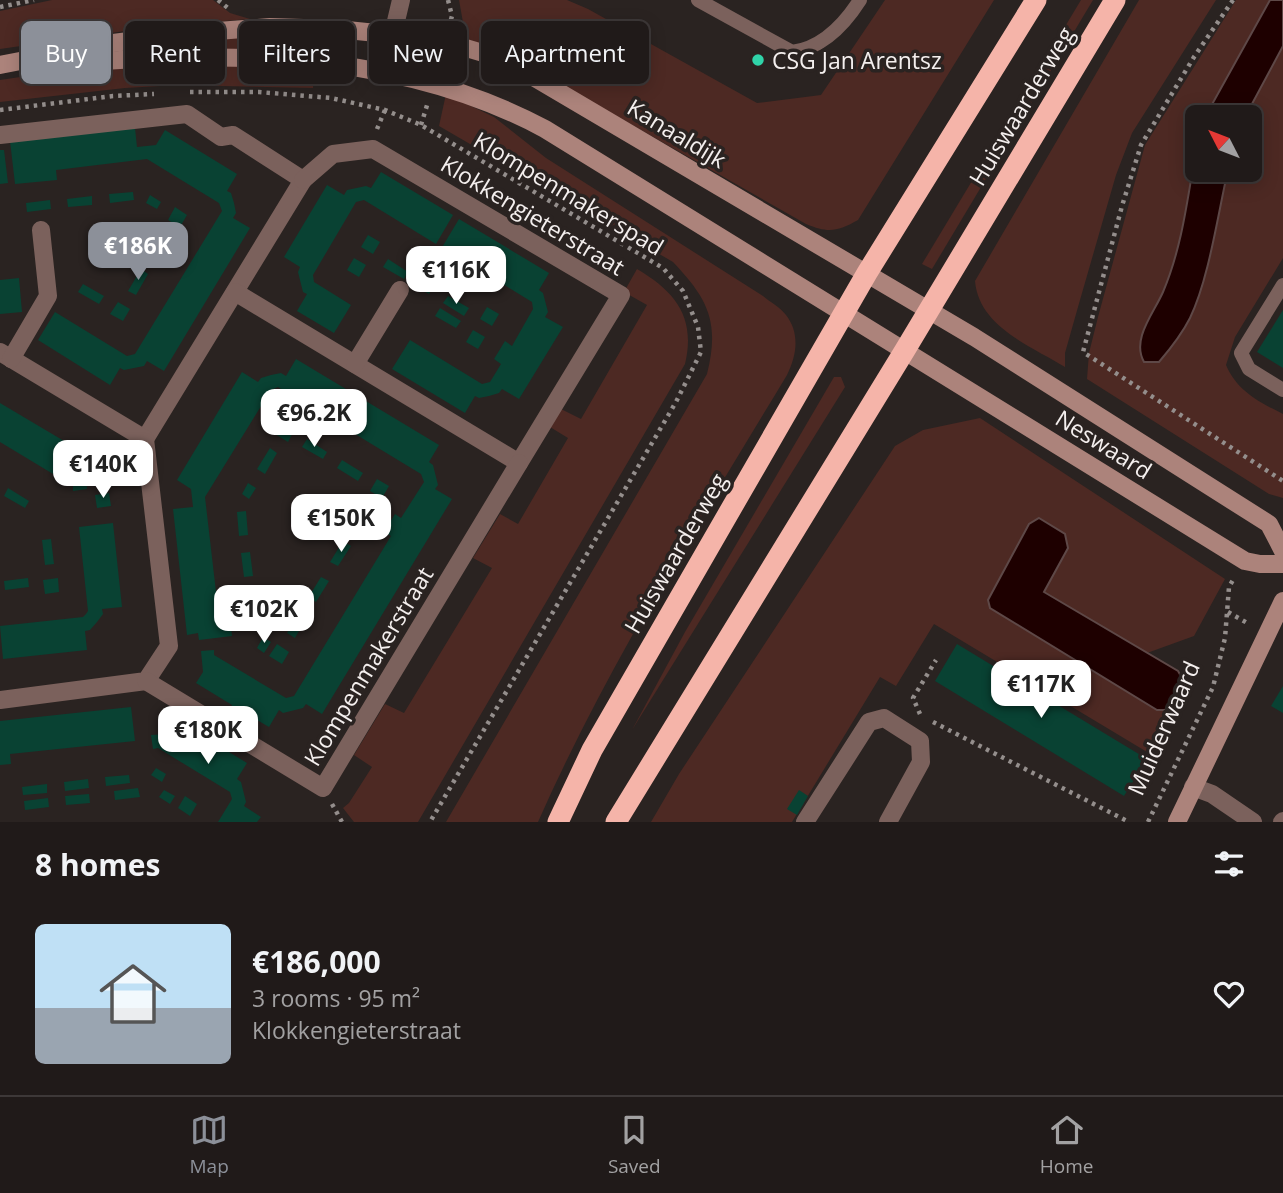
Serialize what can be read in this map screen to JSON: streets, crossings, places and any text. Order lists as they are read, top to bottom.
{
  "streets": {
    "highway": ["Huiswaarderweg"],
    "street": [
      "Kanaaldijk",
      "Klokkengieterstraat",
      "Neswaard",
      "Klompenmakerstraat"
    ],
    "path": ["Klompenmakerspad", "Muiderwaard"]
  },
  "crossings": [
    ["Huiswaarderweg", "Kanaaldijk"],
    ["Huiswaarderweg", "Neswaard"],
    ["Klokkengieterstraat", "Klompenmakerstraat"]
  ],
  "places": ["CSG Jan Arentsz"],
  "north": "top left",
  "page": {
    "chip": [
      "Buy",
      "Rent",
      "Filters",
      "New",
      "Apartment"
    ],
    "price": [
      "€186K",
      "€116K",
      "€96.2K",
      "€140K",
      "€150K",
      "€102K",
      "€117K",
      "€180K"
    ],
    "heading": "8 homes",
    "list": [
      {
        "name": "€186,000",
        "note": "3 rooms · 95 m² · Klokkengieterstraat"
      }
    ],
    "tabs": ["Map", "Saved", "Home"]
  }
}
